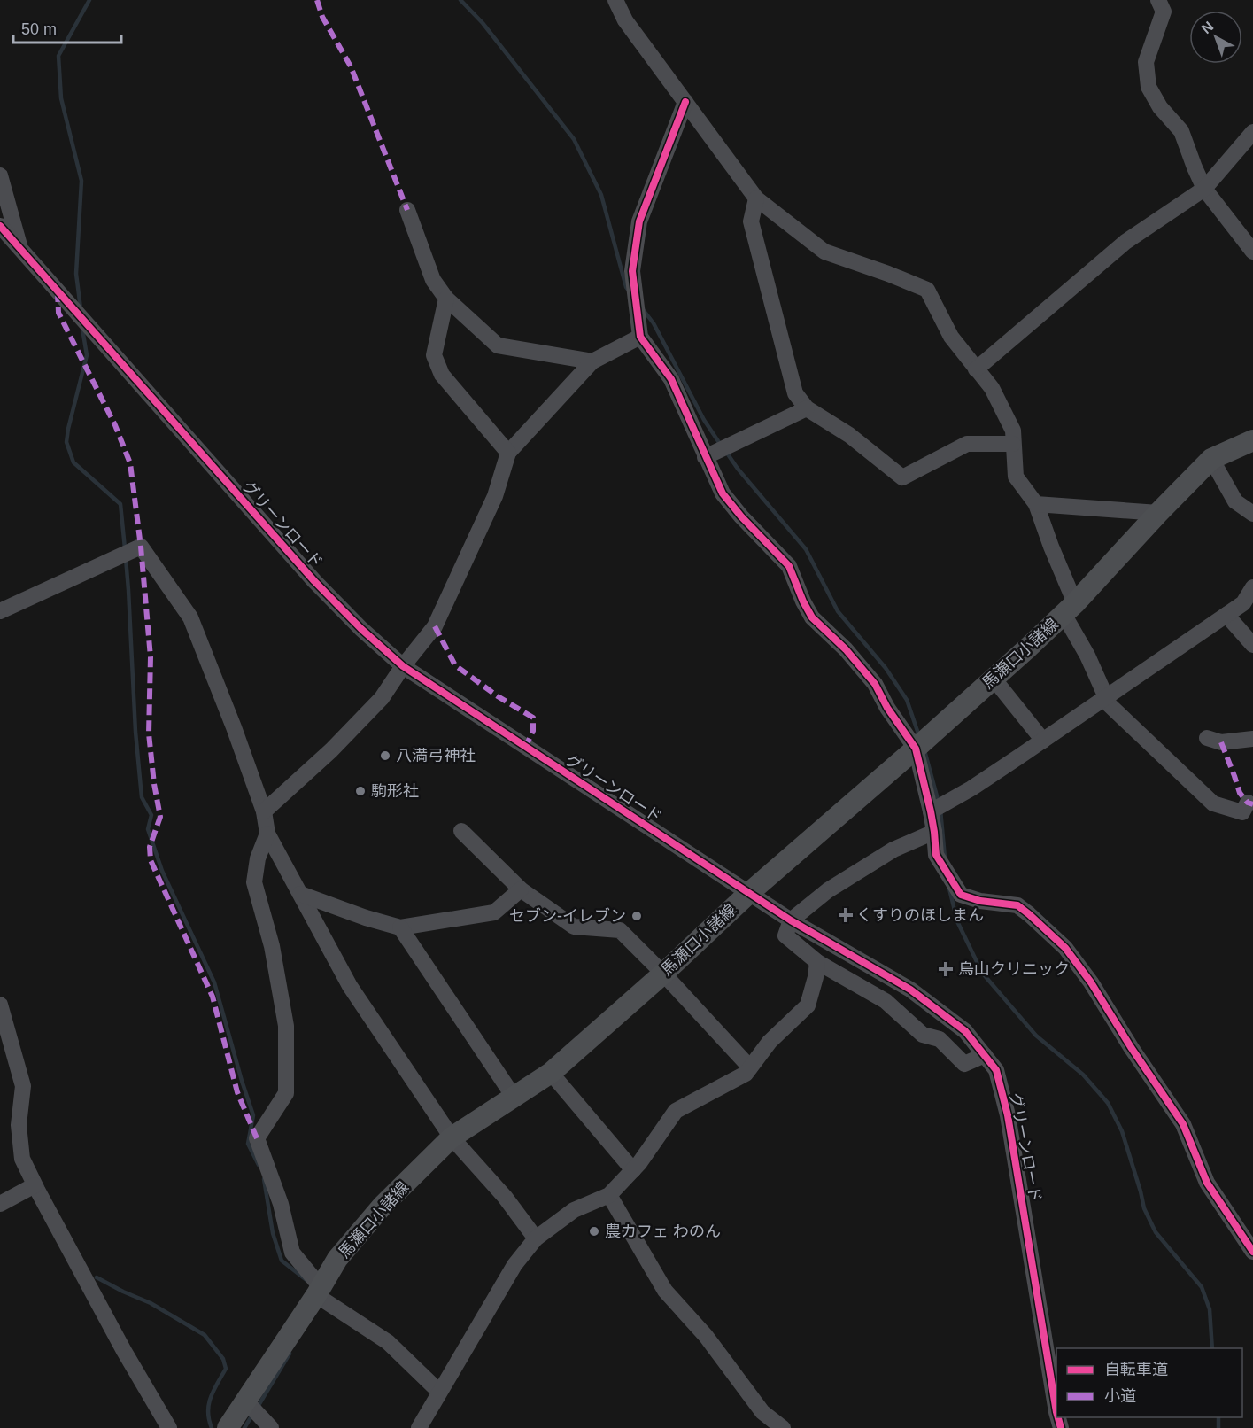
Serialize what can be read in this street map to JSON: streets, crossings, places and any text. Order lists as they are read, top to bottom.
{
  "streets": {
    "main road": ["馬瀬口小諸線"],
    "street": ["グリーンロード"]
  },
  "crossings": [
    ["グリーンロード", "馬瀬口小諸線"]
  ],
  "places": {
    "other": [
      "八満弓神社",
      "駒形社",
      "セブン-イレブン",
      "農カフェ わのん"
    ],
    "health": ["くすりのほしまん", "烏山クリニック"]
  },
  "legend": ["自転車道", "小道"],
  "scale_bar": "50 m",
  "north": "top left"
}
